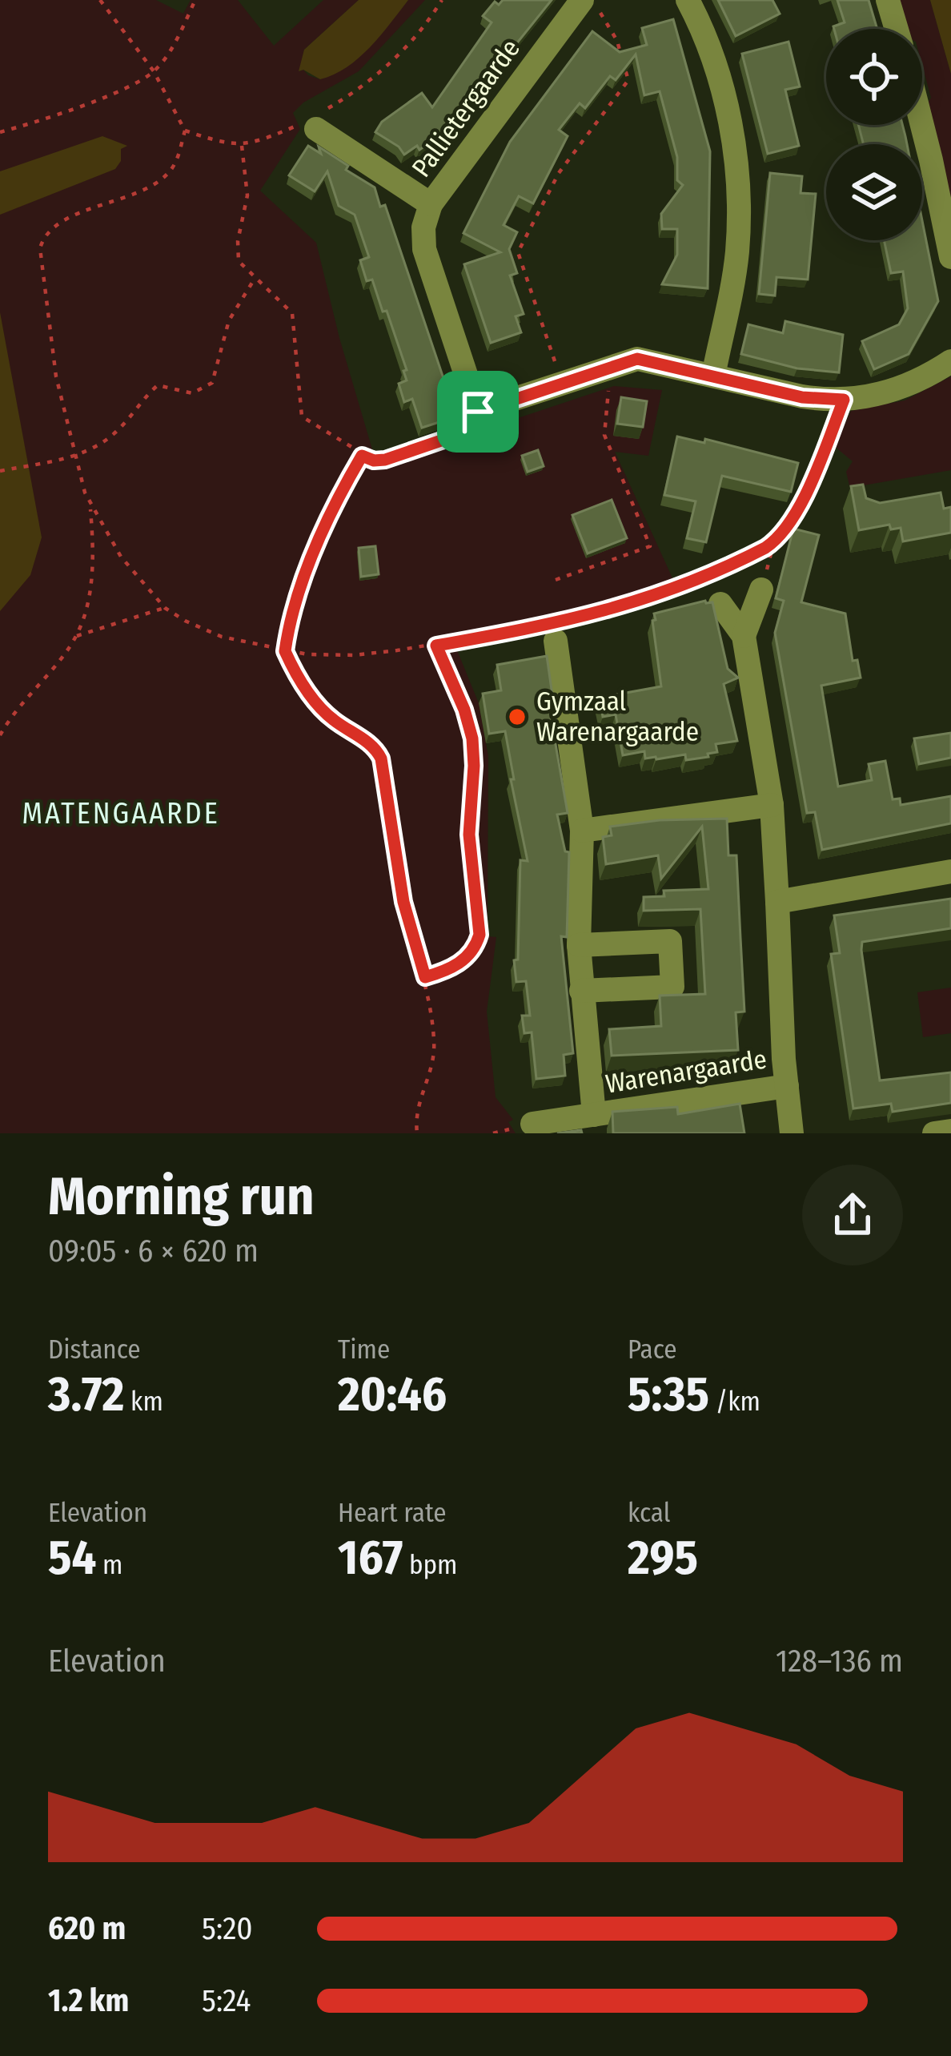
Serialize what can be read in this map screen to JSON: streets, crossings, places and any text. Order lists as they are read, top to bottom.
{
  "streets": {
    "street": ["Pallietergaarde", "Warenargaarde"]
  },
  "districts": ["MATENGAARDE"],
  "places": ["Gymzaal Warenargaarde"],
  "page": {
    "heading": ["Morning run", "09:05 · 6 × 620 m"],
    "stats": [
      ["Distance", "3.72 km"],
      ["Time", "20:46"],
      ["Pace", "5:35 /km"],
      ["Elevation", "54 m"],
      ["Heart rate", "167 bpm"],
      ["kcal", "295"]
    ],
    "chart": ["Elevation", "128–136 m"],
    "list": [
      {
        "name": "620 m",
        "note": "5:20"
      },
      {
        "name": "1.2 km",
        "note": "5:24"
      }
    ]
  }
}
